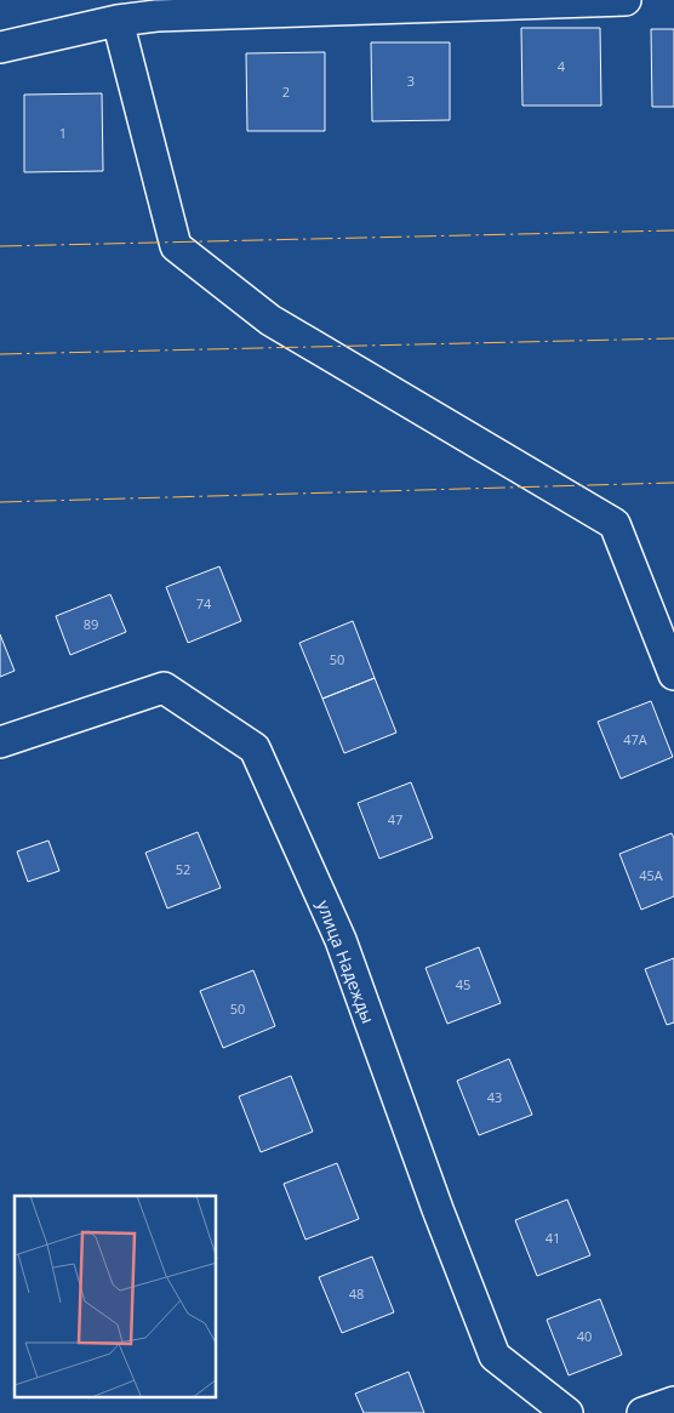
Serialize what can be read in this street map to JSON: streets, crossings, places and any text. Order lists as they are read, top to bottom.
{
  "streets": {
    "street": ["улица Надежды"]
  },
  "house_numbers": [
    "4",
    "3",
    "2",
    "1",
    "74",
    "89",
    "50",
    "47А",
    "47",
    "52",
    "45А",
    "45",
    "50",
    "43",
    "41",
    "48",
    "40"
  ]
}
